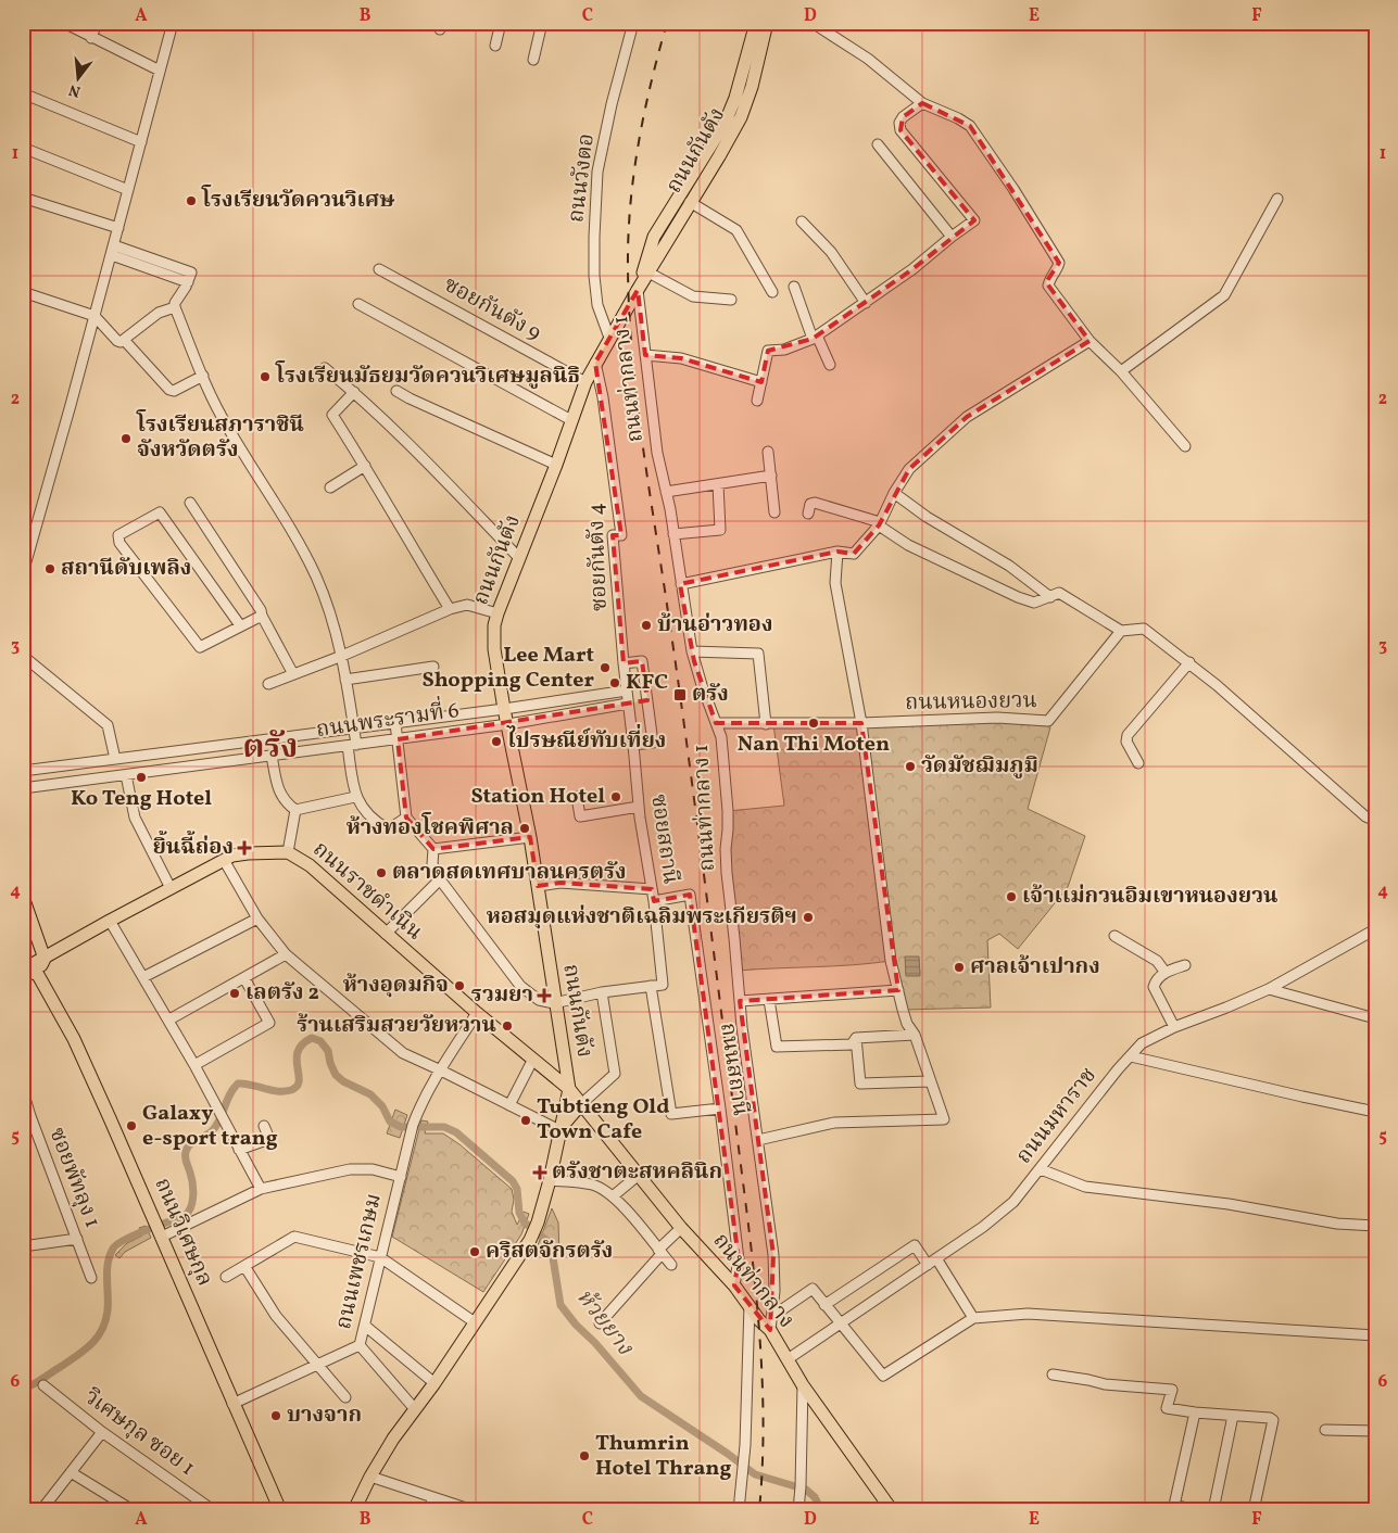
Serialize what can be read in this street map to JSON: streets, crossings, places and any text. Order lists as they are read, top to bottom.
{
  "streets": {
    "main road": [
      "ถนนกันตัง",
      "ถนนราชดำเนิน",
      "ถนนวิเศษกุล",
      "ถนนท่ากลาง"
    ],
    "street": [
      "ถนนวังตอ",
      "ซอยกันตัง 9",
      "ถนนท่ากลาง 1",
      "ซอยกันตัง 4",
      "ถนนหนองยวน",
      "ถนนพระรามที่ 6",
      "ซอยสถานี",
      "ถนนสถานี",
      "ถนนมหาราช",
      "ซอยพัทลุง 1",
      "ถนนเพชรเกษม",
      "วิเศษกุล ซอย 1"
    ]
  },
  "crossings": [
    ["ถนนกันตัง", "ถนนวังตอ"],
    ["ถนนกันตัง", "ซอยกันตัง 9"],
    ["ถนนกันตัง", "ถนนท่ากลาง 1"],
    ["ถนนกันตัง", "ซอยกันตัง 4"],
    ["ถนนกันตัง", "ถนนพระรามที่ 6"],
    ["ถนนกันตัง", "ถนนราชดำเนิน"],
    ["ถนนกันตัง", "ถนนท่ากลาง"],
    ["ถนนท่ากลาง 1", "ถนนหนองยวน"],
    ["ถนนท่ากลาง 1", "ถนนท่ากลาง"],
    ["ซอยกันตัง 4", "ถนนพระรามที่ 6"],
    ["ซอยกันตัง 4", "ซอยสถานี"],
    ["ซอยสถานี", "ถนนสถานี"],
    ["ถนนราชดำเนิน", "ถนนเพชรเกษม"],
    ["ถนนราชดำเนิน", "ถนนท่ากลาง"],
    ["ถนนสถานี", "ถนนท่ากลาง"],
    ["ถนนมหาราช", "ถนนท่ากลาง"]
  ],
  "districts": ["ตรัง"],
  "water": ["ห้วยยาง"],
  "places": {
    "other": [
      "โรงเรียนวัดควนวิเศษ",
      "โรงเรียนมัธยมวัดควนวิเศษมูลนิธิ",
      "โรงเรียนสภาราชินี จังหวัดตรัง",
      "สถานีดับเพลิง",
      "บ้านอ่าวทอง",
      "Lee Mart Shopping Center",
      "KFC",
      "Nan Thi Moten",
      "ไปรษณีย์ทับเที่ยง",
      "วัดมัชฌิมภูมิ",
      "Ko Teng Hotel",
      "Station Hotel",
      "ห้างทองโชคพิศาล",
      "ตลาดสดเทศบาลนครตรัง",
      "เจ้าเเม่กวนอิมเขาหนองยวน",
      "หอสมุดแห่งชาติเฉลิมพระเกียรติฯ",
      "ศาลเจ้าเปากง",
      "ห้างอุดมกิจ",
      "เลตรัง 2",
      "ร้านเสริมสวยวัยหวาน",
      "Tubtieng Old Town Cafe",
      "Galaxy e-sport trang",
      "คริสตจักรตรัง",
      "บางจาก",
      "Thumrin Hotel Thrang"
    ],
    "transit": ["ตรัง"],
    "health": ["ยิ้นฉี้ถ่อง", "รวมยา", "ตรังชาตะสหคลินิก"]
  },
  "north": "bottom",
  "grid": {
    "columns": [
      "A",
      "B",
      "C",
      "D",
      "E",
      "F"
    ],
    "rows": [
      "1",
      "2",
      "3",
      "4",
      "5",
      "6"
    ]
  }
}
